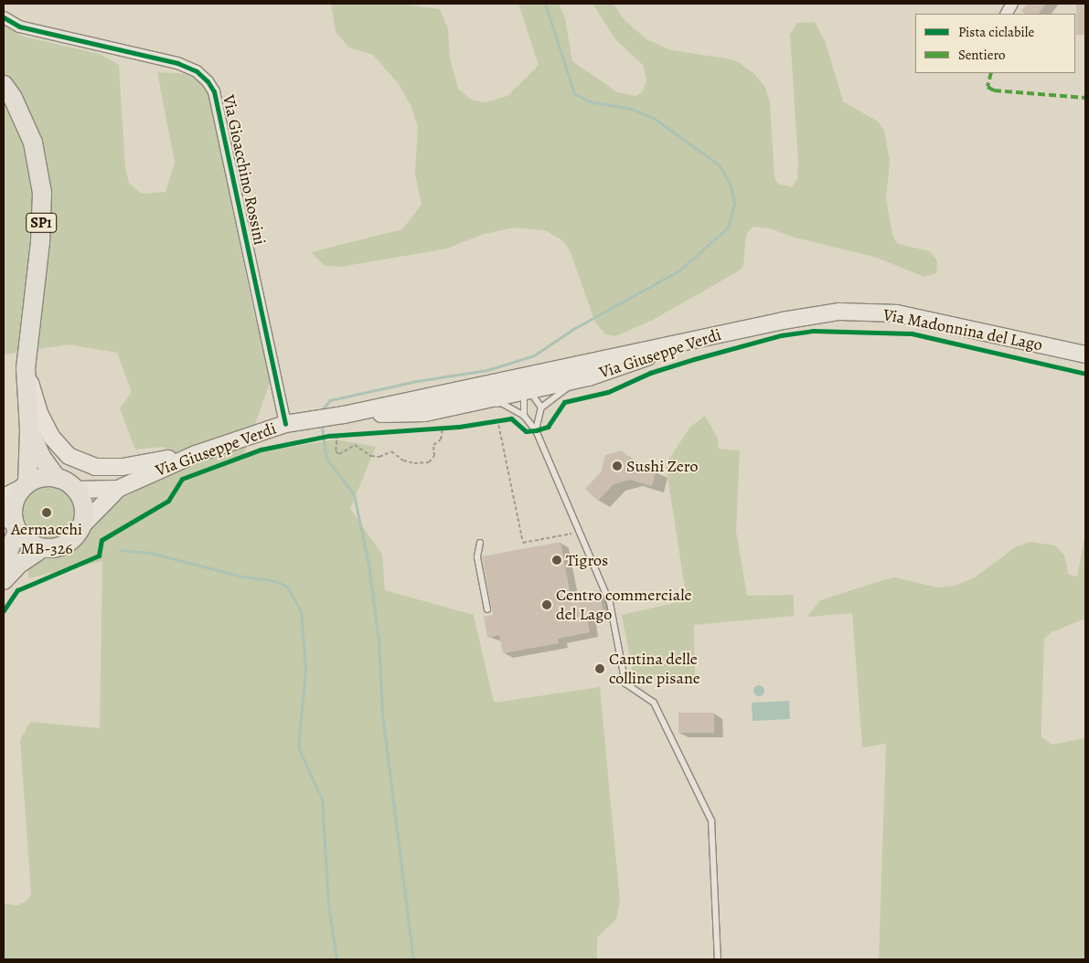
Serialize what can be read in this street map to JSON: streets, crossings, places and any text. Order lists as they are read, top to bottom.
{
  "streets": {
    "main road": ["SP1", "Via Madonnina del Lago", "Via Giuseppe Verdi"],
    "street": ["Via Gioacchino Rossini"]
  },
  "crossings": [
    ["Via Gioacchino Rossini", "Via Giuseppe Verdi"],
    ["SP1", "Via Giuseppe Verdi"],
    ["Via Madonnina del Lago", "Via Giuseppe Verdi"]
  ],
  "places": [
    "Sushi Zero",
    "Aermacchi MB-326",
    "Tigros",
    "Centro commerciale del Lago",
    "Cantina delle colline pisane"
  ],
  "legend": ["Pista ciclabile", "Sentiero"]
}
